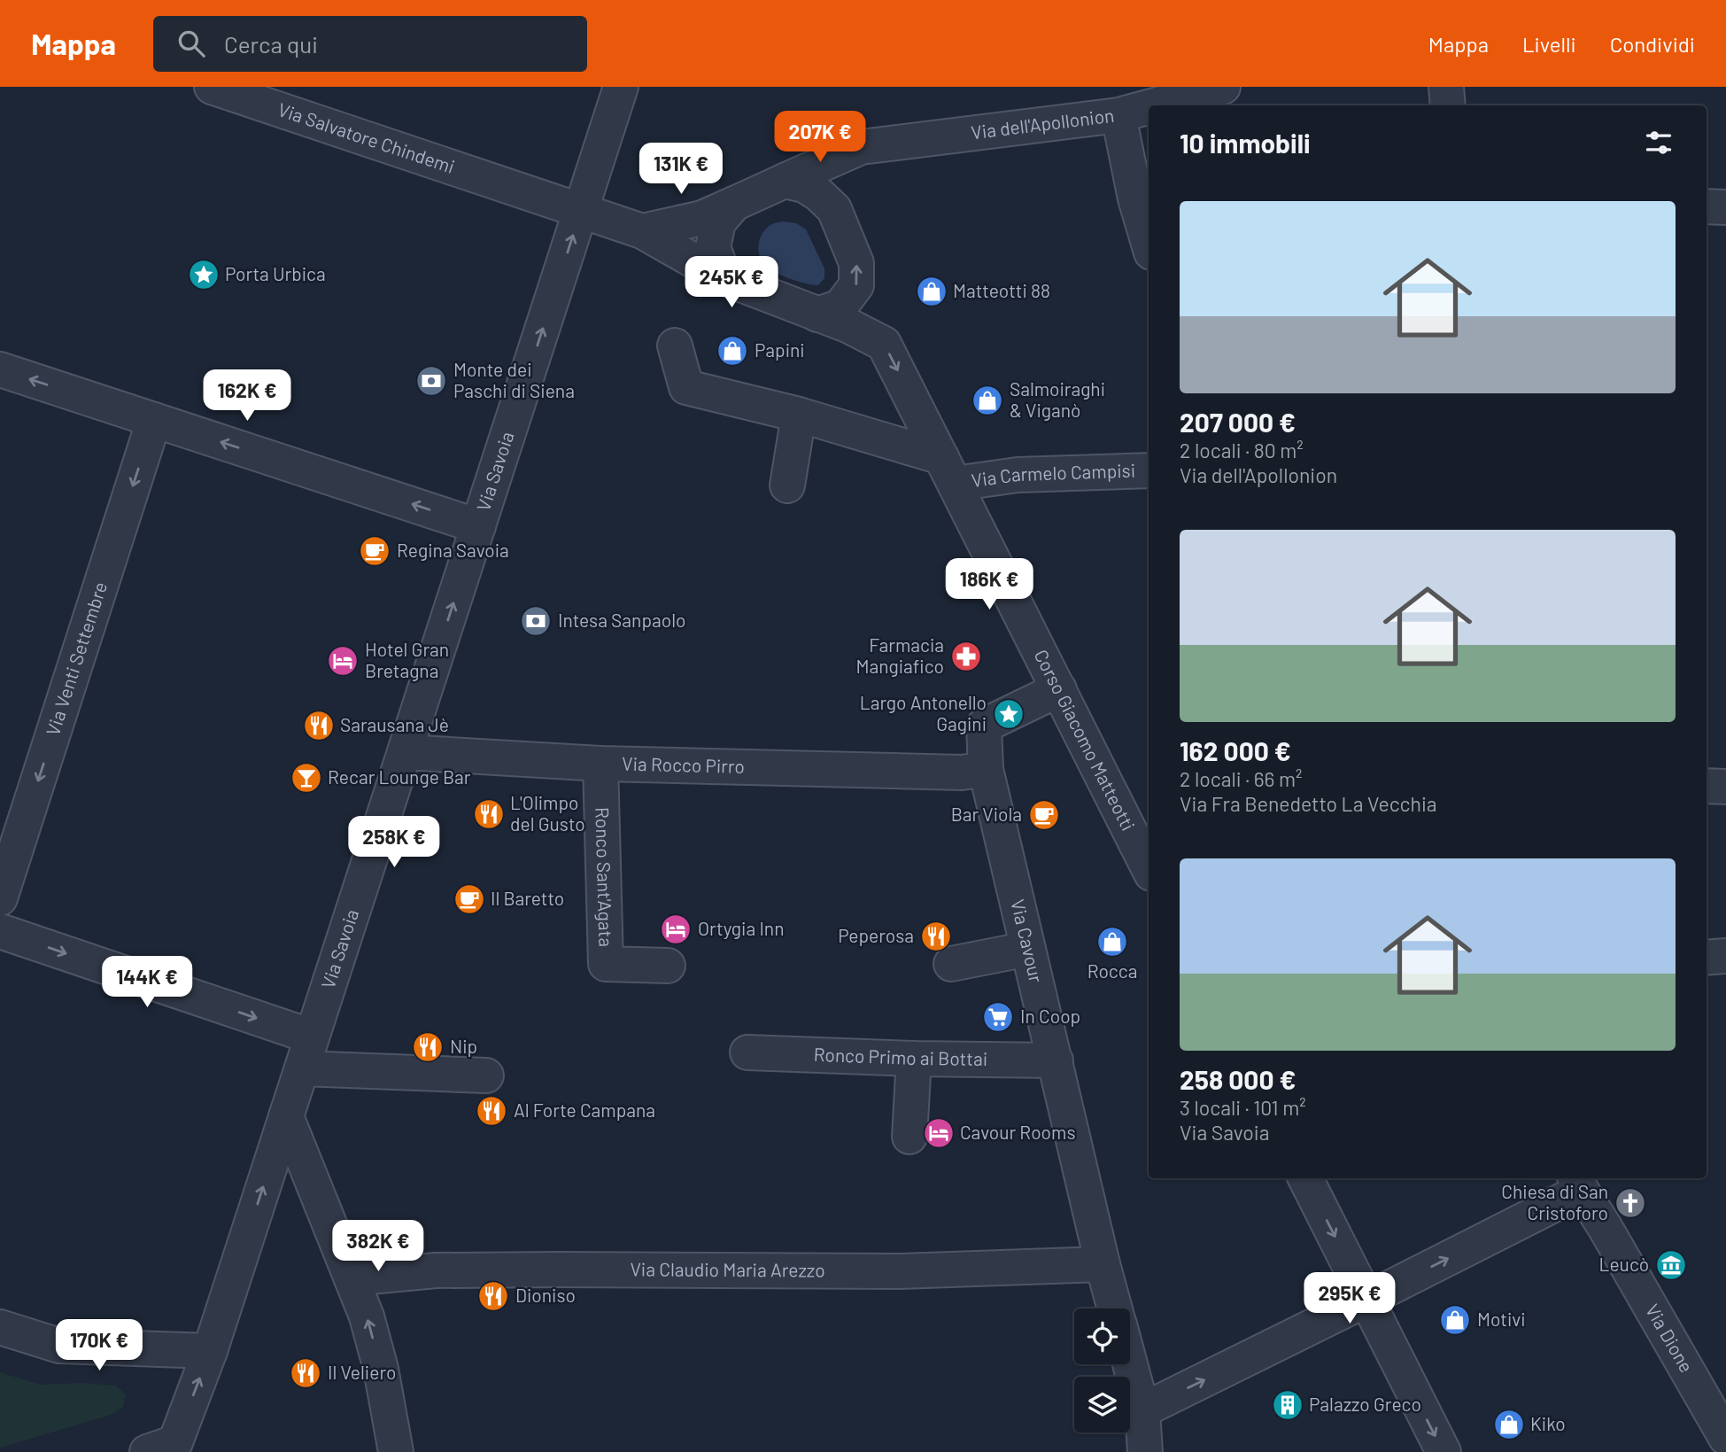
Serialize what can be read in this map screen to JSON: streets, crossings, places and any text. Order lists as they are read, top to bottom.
{
  "streets": {
    "street": [
      "Via dell'Apollonion",
      "Via Salvatore Chindemi",
      "Via Savoia",
      "Via Carmelo Campisi",
      "Via Venti Settembre",
      "Corso Giacomo Matteotti",
      "Via Rocco Pirro",
      "Ronco Sant'Agata",
      "Via Cavour",
      "Ronco Primo ai Bottai",
      "Via Claudio Maria Arezzo",
      "Via Dione"
    ]
  },
  "crossings": [
    ["Via dell'Apollonion", "Via Salvatore Chindemi"],
    ["Via dell'Apollonion", "Corso Giacomo Matteotti"],
    ["Via Salvatore Chindemi", "Via Savoia"],
    ["Via Salvatore Chindemi", "Corso Giacomo Matteotti"],
    ["Via Savoia", "Via Rocco Pirro"],
    ["Via Carmelo Campisi", "Corso Giacomo Matteotti"],
    ["Corso Giacomo Matteotti", "Via Cavour"],
    ["Via Rocco Pirro", "Ronco Sant'Agata"],
    ["Via Rocco Pirro", "Via Cavour"],
    ["Via Cavour", "Ronco Primo ai Bottai"],
    ["Via Cavour", "Via Claudio Maria Arezzo"]
  ],
  "one_way": ["Via Savoia", "Via Venti Settembre"],
  "places": {
    "place": ["Porta Urbica", "Largo Antonello Gagini"],
    "shop": [
      "Matteotti 88",
      "Papini",
      "Salmoiraghi & Viganò",
      "Rocca",
      "Motivi",
      "Kiko"
    ],
    "bank": ["Monte dei Paschi di Siena", "Intesa Sanpaolo"],
    "cafe": ["Regina Savoia", "Bar Viola", "Il Baretto"],
    "pharmacy": ["Farmacia Mangiafico"],
    "hotel": ["Hotel Gran Bretagna", "Ortygia Inn", "Cavour Rooms"],
    "restaurant": [
      "Sarausana Jè",
      "L'Olimpo del Gusto",
      "Peperosa",
      "Nip",
      "Al Forte Campana",
      "Dioniso",
      "Il Veliero"
    ],
    "bar": ["Recar Lounge Bar"],
    "supermarket": ["In Coop"],
    "church": ["Chiesa di San Cristoforo"],
    "museum": ["Leucò"],
    "building": ["Palazzo Greco"]
  },
  "page": {
    "header": "Mappa",
    "search": "Cerca qui",
    "nav": ["Mappa", "Livelli", "Condividi"],
    "heading": "10 immobili",
    "price": [
      "207K €",
      "131K €",
      "245K €",
      "162K €",
      "186K €",
      "258K €",
      "144K €",
      "382K €",
      "295K €",
      "170K €"
    ],
    "list": [
      {
        "name": "207 000 €",
        "note": "2 locali · 80 m² · Via dell'Apollonion"
      },
      {
        "name": "162 000 €",
        "note": "2 locali · 66 m² · Via Fra Benedetto La Vecchia"
      },
      {
        "name": "258 000 €",
        "note": "3 locali · 101 m² · Via Savoia"
      }
    ]
  }
}
